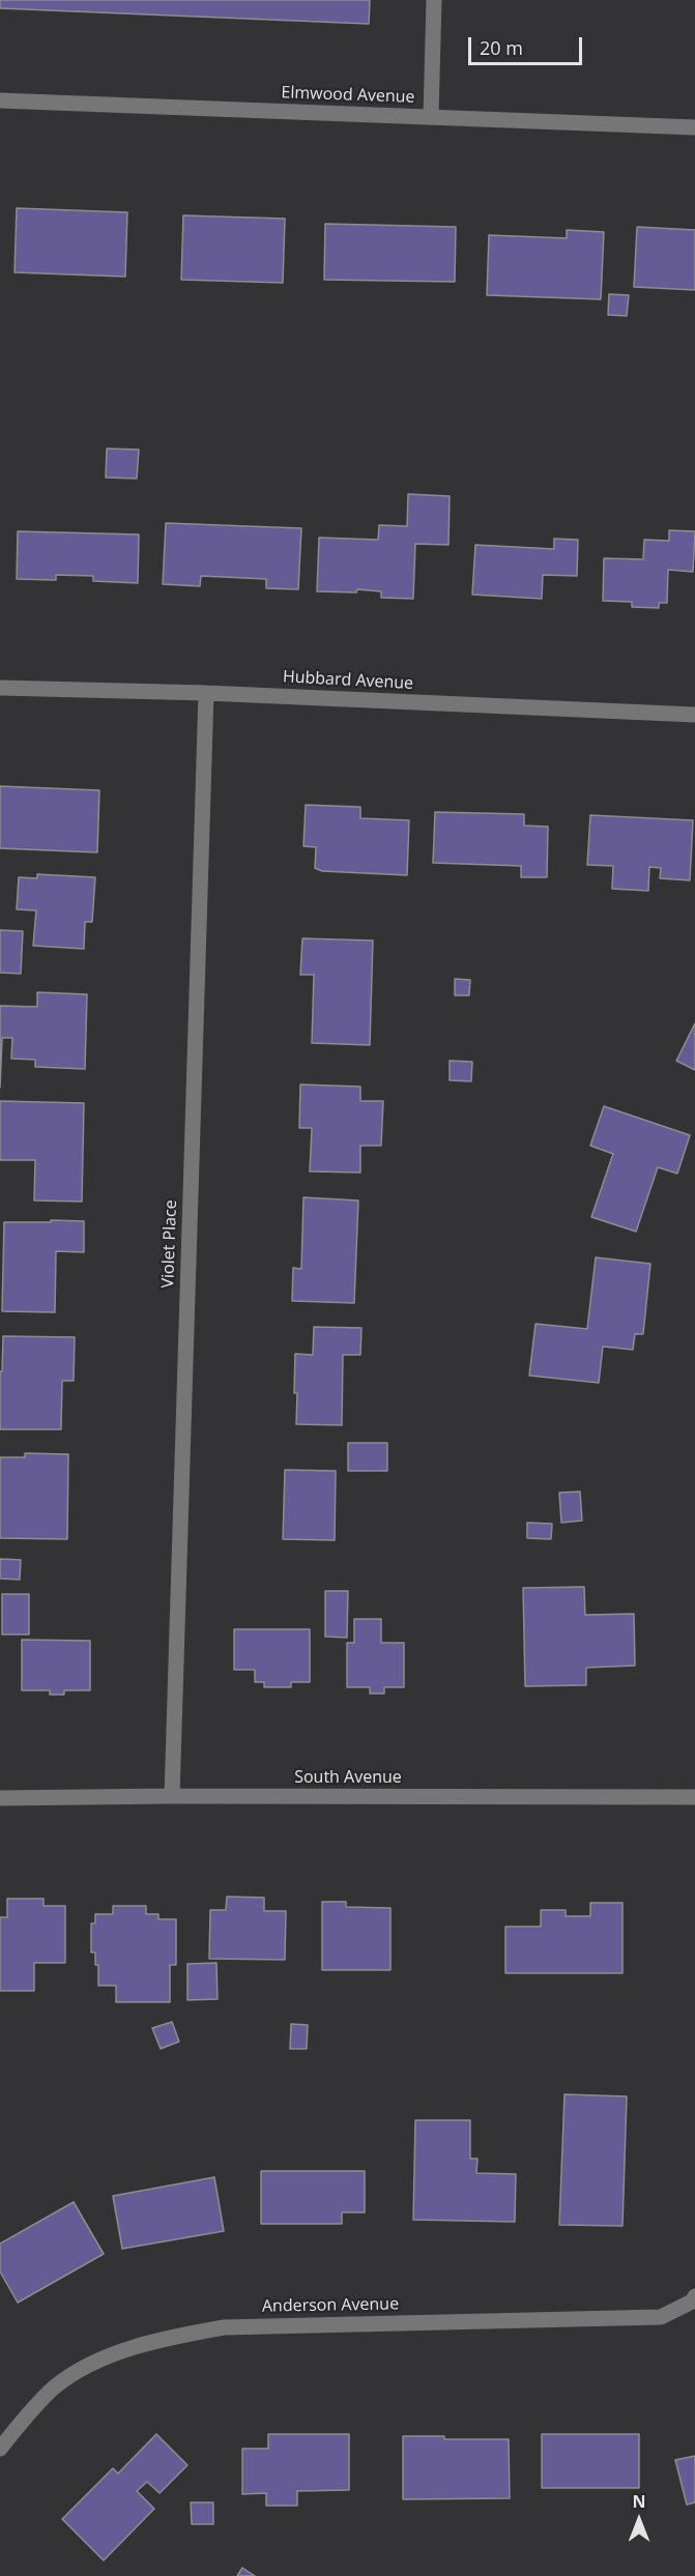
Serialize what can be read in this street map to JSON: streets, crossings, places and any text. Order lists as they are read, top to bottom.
{
  "streets": {
    "street": [
      "Elmwood Avenue",
      "Hubbard Avenue",
      "Violet Place",
      "South Avenue",
      "Anderson Avenue"
    ]
  },
  "crossings": [
    ["Hubbard Avenue", "Violet Place"],
    ["Violet Place", "South Avenue"]
  ],
  "scale_bar": "20 m",
  "north": "top"
}
